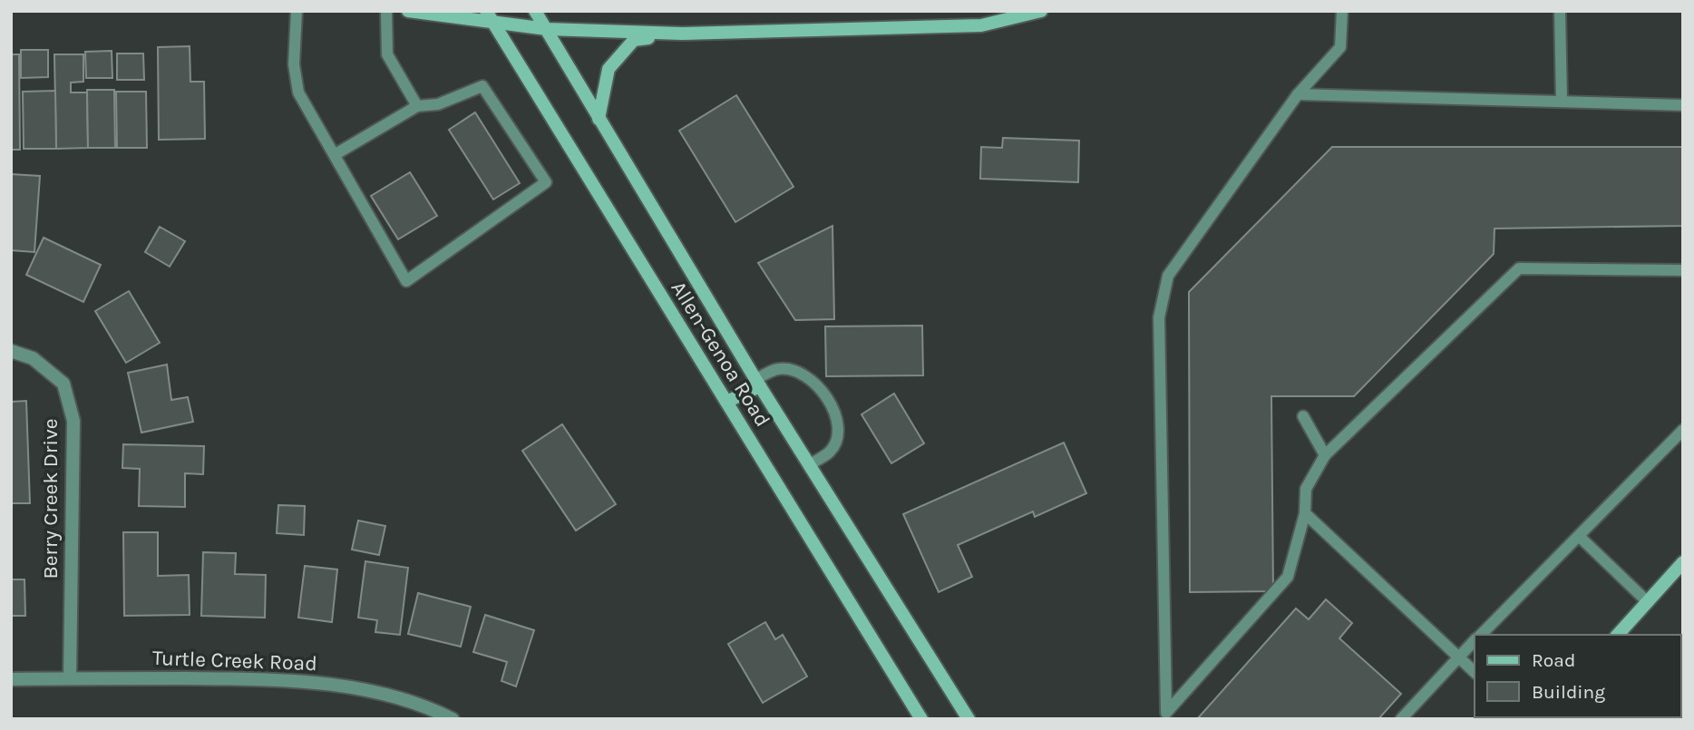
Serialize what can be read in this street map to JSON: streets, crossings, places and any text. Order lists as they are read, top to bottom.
{
  "streets": {
    "main road": ["Allen-Genoa Road"],
    "street": ["Berry Creek Drive", "Turtle Creek Road"]
  },
  "crossings": [
    ["Berry Creek Drive", "Turtle Creek Road"]
  ],
  "legend": ["Road", "Building"]
}
